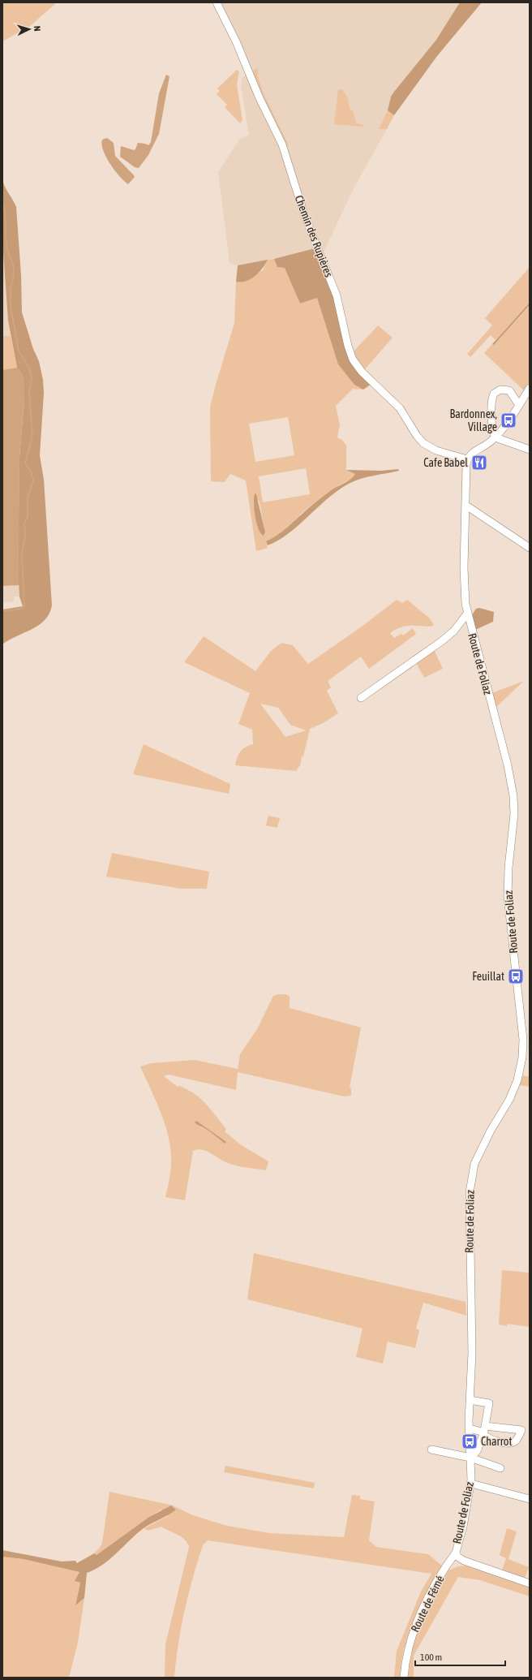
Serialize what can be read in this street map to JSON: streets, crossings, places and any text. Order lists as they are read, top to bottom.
{
  "streets": {
    "street": ["Chemin des Rupières", "Route de Foliaz", "Route de Fémé"]
  },
  "crossings": [
    ["Chemin des Rupières", "Route de Foliaz"],
    ["Route de Foliaz", "Route de Fémé"]
  ],
  "places": {
    "bus stop": ["Bardonnex, Village", "Feuillat", "Charrot"],
    "restaurant": ["Cafe Babel"]
  },
  "scale_bar": "100 m",
  "north": "right"
}
